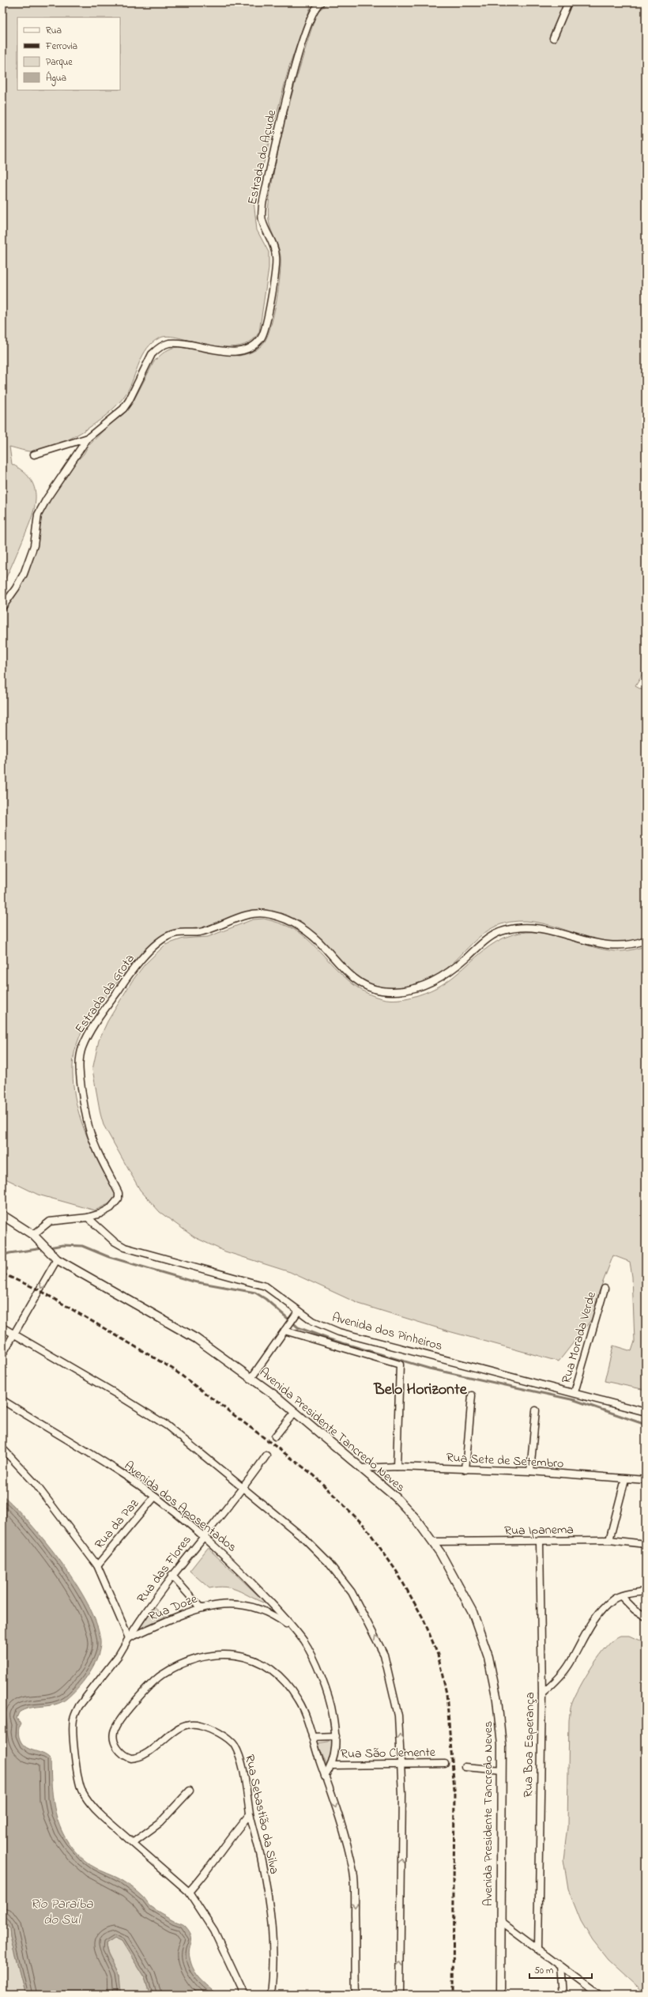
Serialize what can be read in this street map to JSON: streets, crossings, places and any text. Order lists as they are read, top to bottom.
{
  "streets": {
    "street": [
      "Estrada do Açude",
      "Estrada da Grota",
      "Avenida dos Pinheiros",
      "Rua Morada Verde",
      "Avenida Presidente Tancredo Neves",
      "Rua Sete de Setembro",
      "Avenida dos Aposentados",
      "Rua da Paz",
      "Rua Ipanema",
      "Rua das Flores",
      "Rua Doze",
      "Rua Boa Esperança",
      "Rua São Clemente",
      "Rua Sebastião da Silva"
    ]
  },
  "crossings": [
    ["Estrada da Grota", "Avenida dos Pinheiros"],
    ["Avenida dos Pinheiros", "Rua Morada Verde"],
    ["Avenida Presidente Tancredo Neves", "Rua Sete de Setembro"],
    ["Avenida Presidente Tancredo Neves", "Rua Ipanema"],
    ["Avenida dos Aposentados", "Rua da Paz"],
    ["Avenida dos Aposentados", "Rua das Flores"],
    ["Avenida dos Aposentados", "Rua Doze"],
    ["Avenida dos Aposentados", "Rua São Clemente"],
    ["Avenida dos Aposentados", "Rua Sebastião da Silva"],
    ["Rua Ipanema", "Rua Boa Esperança"],
    ["Rua das Flores", "Rua Doze"]
  ],
  "districts": ["Belo Horizonte"],
  "water": ["Rio Paraiba do Sul"],
  "legend": [
    "Rua",
    "Ferrovia",
    "Parque",
    "Água"
  ],
  "scale_bar": "50 m"
}
